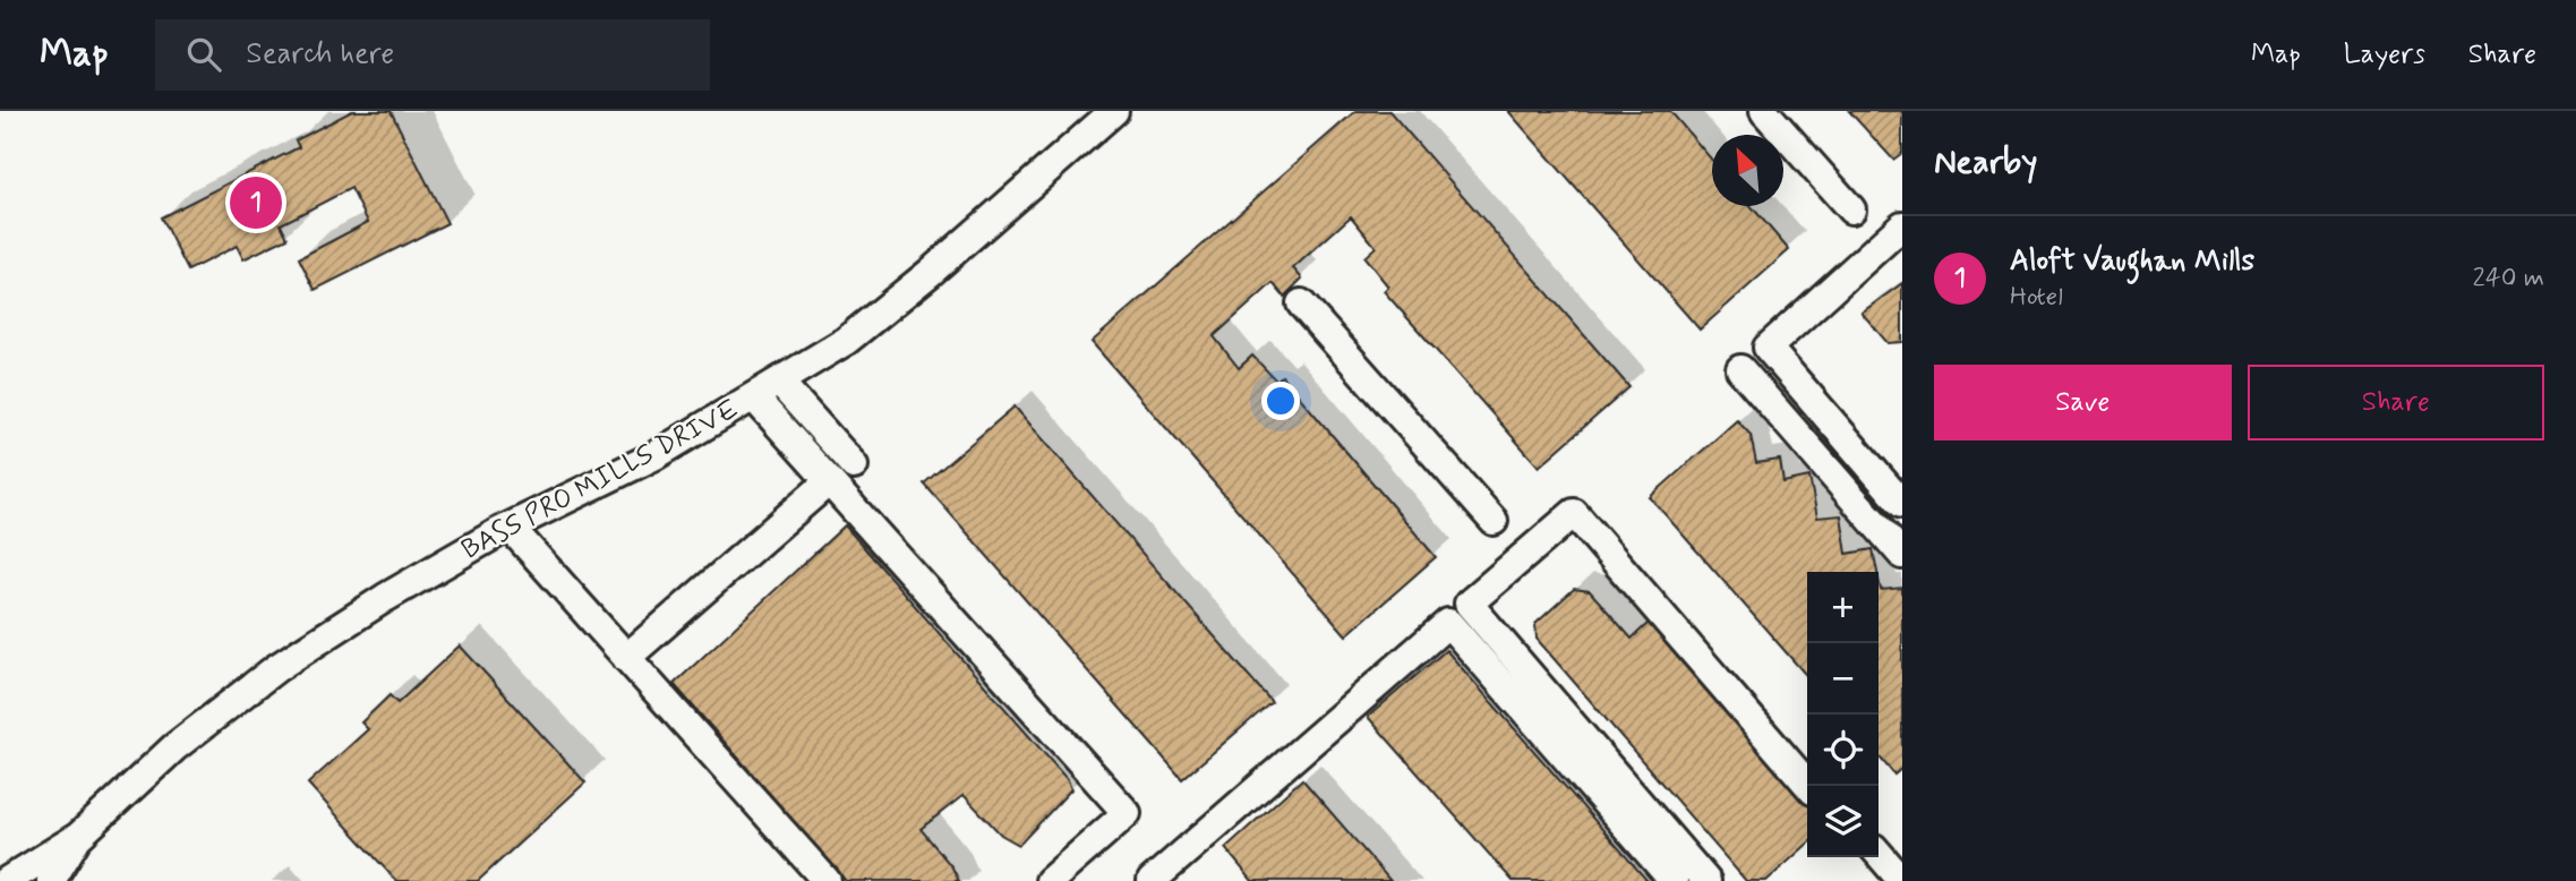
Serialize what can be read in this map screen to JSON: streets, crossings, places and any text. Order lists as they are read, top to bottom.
{
  "streets": {
    "street": ["BASS PRO MILLS DRIVE"]
  },
  "north": "top left",
  "page": {
    "header": "Map",
    "search": "Search here",
    "nav": ["Map", "Layers", "Share"],
    "heading": "Nearby",
    "pins": "1",
    "list": [
      {
        "mark": "1",
        "name": "Aloft Vaughan Mills",
        "note": "Hotel",
        "value": "240 m"
      }
    ],
    "buttons": ["Save", "Share"],
    "map_buttons": ["+", "−"]
  }
}
